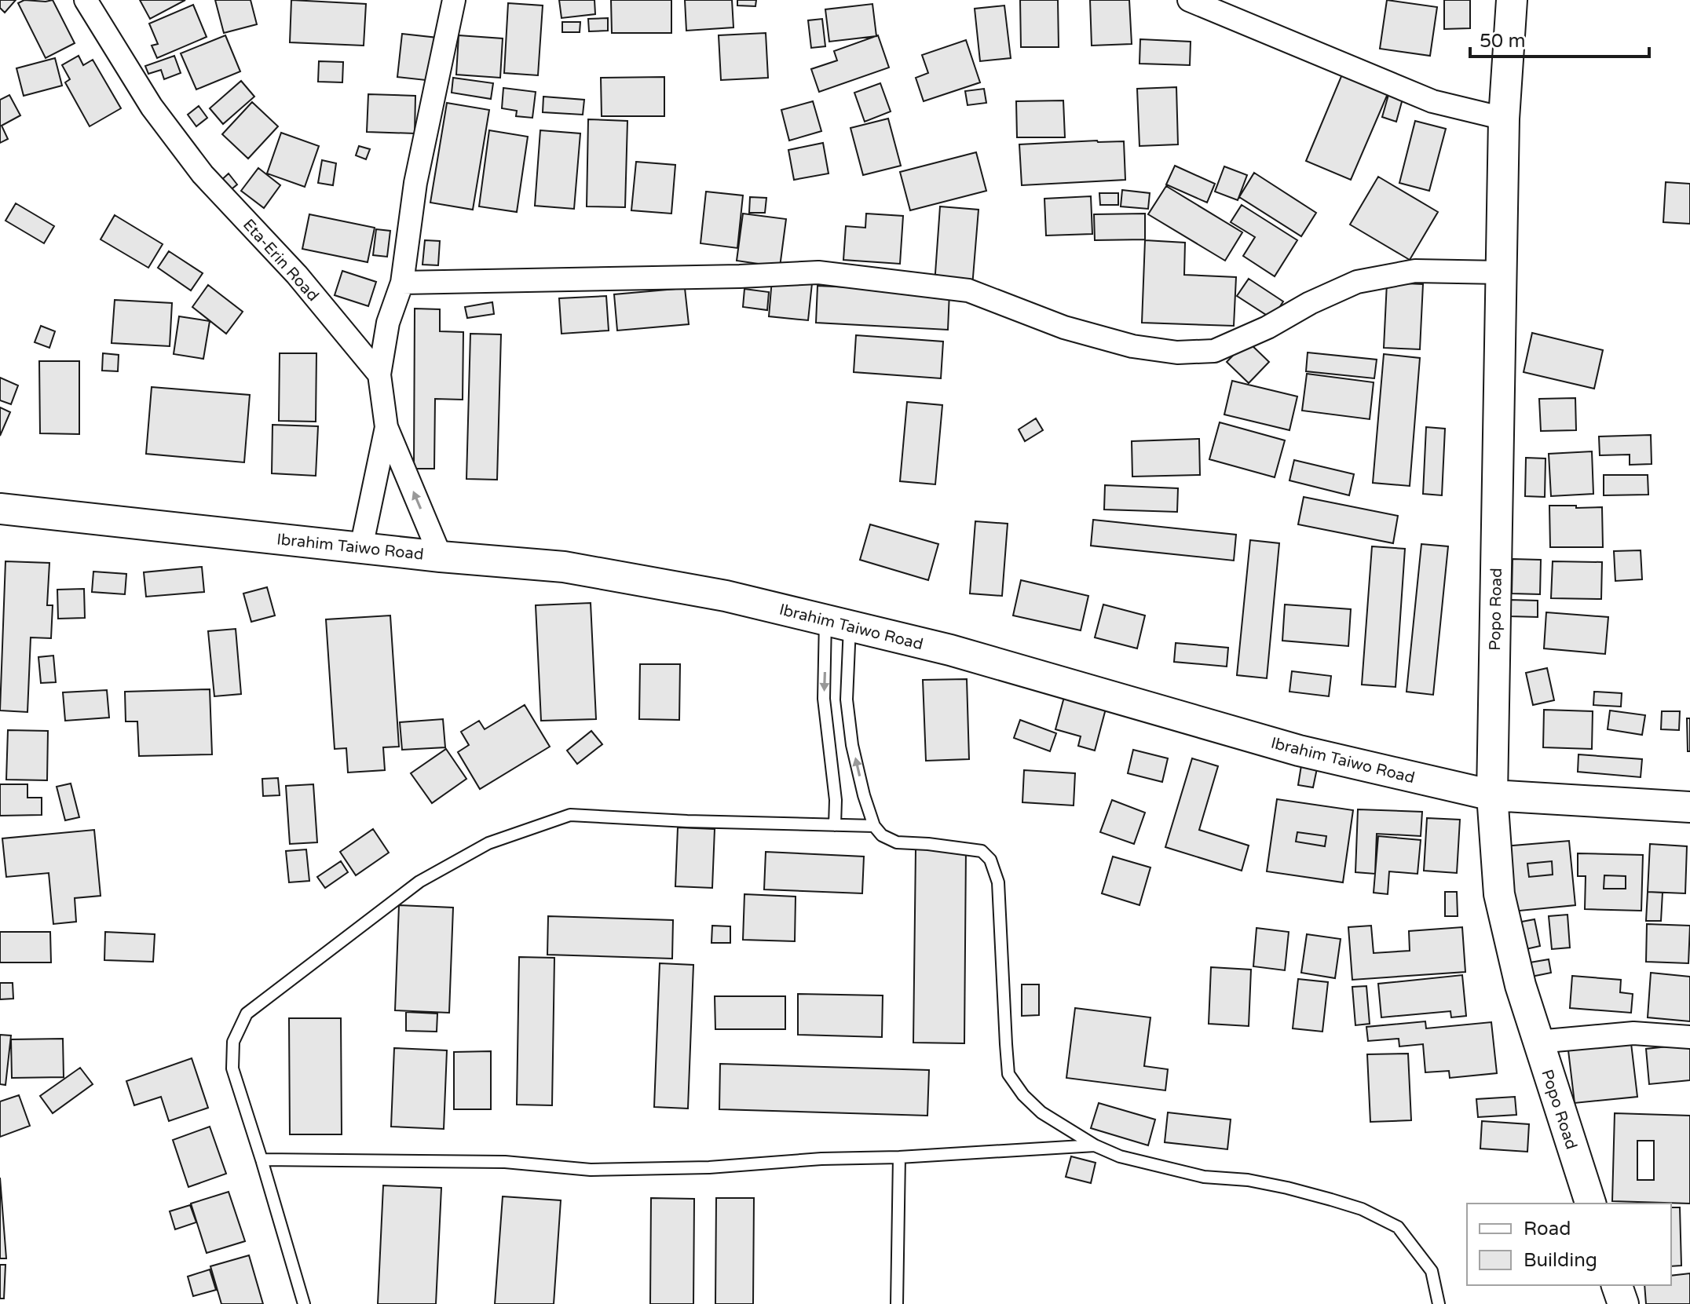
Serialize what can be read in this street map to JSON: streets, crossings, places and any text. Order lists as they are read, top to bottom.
{
  "streets": {
    "main road": ["Ibrahim Taiwo Road", "Popo Road"],
    "street": ["Eta-Erin Road"]
  },
  "crossings": [
    ["Ibrahim Taiwo Road", "Popo Road"]
  ],
  "legend": ["Road", "Building"],
  "scale_bar": "50 m"
}
